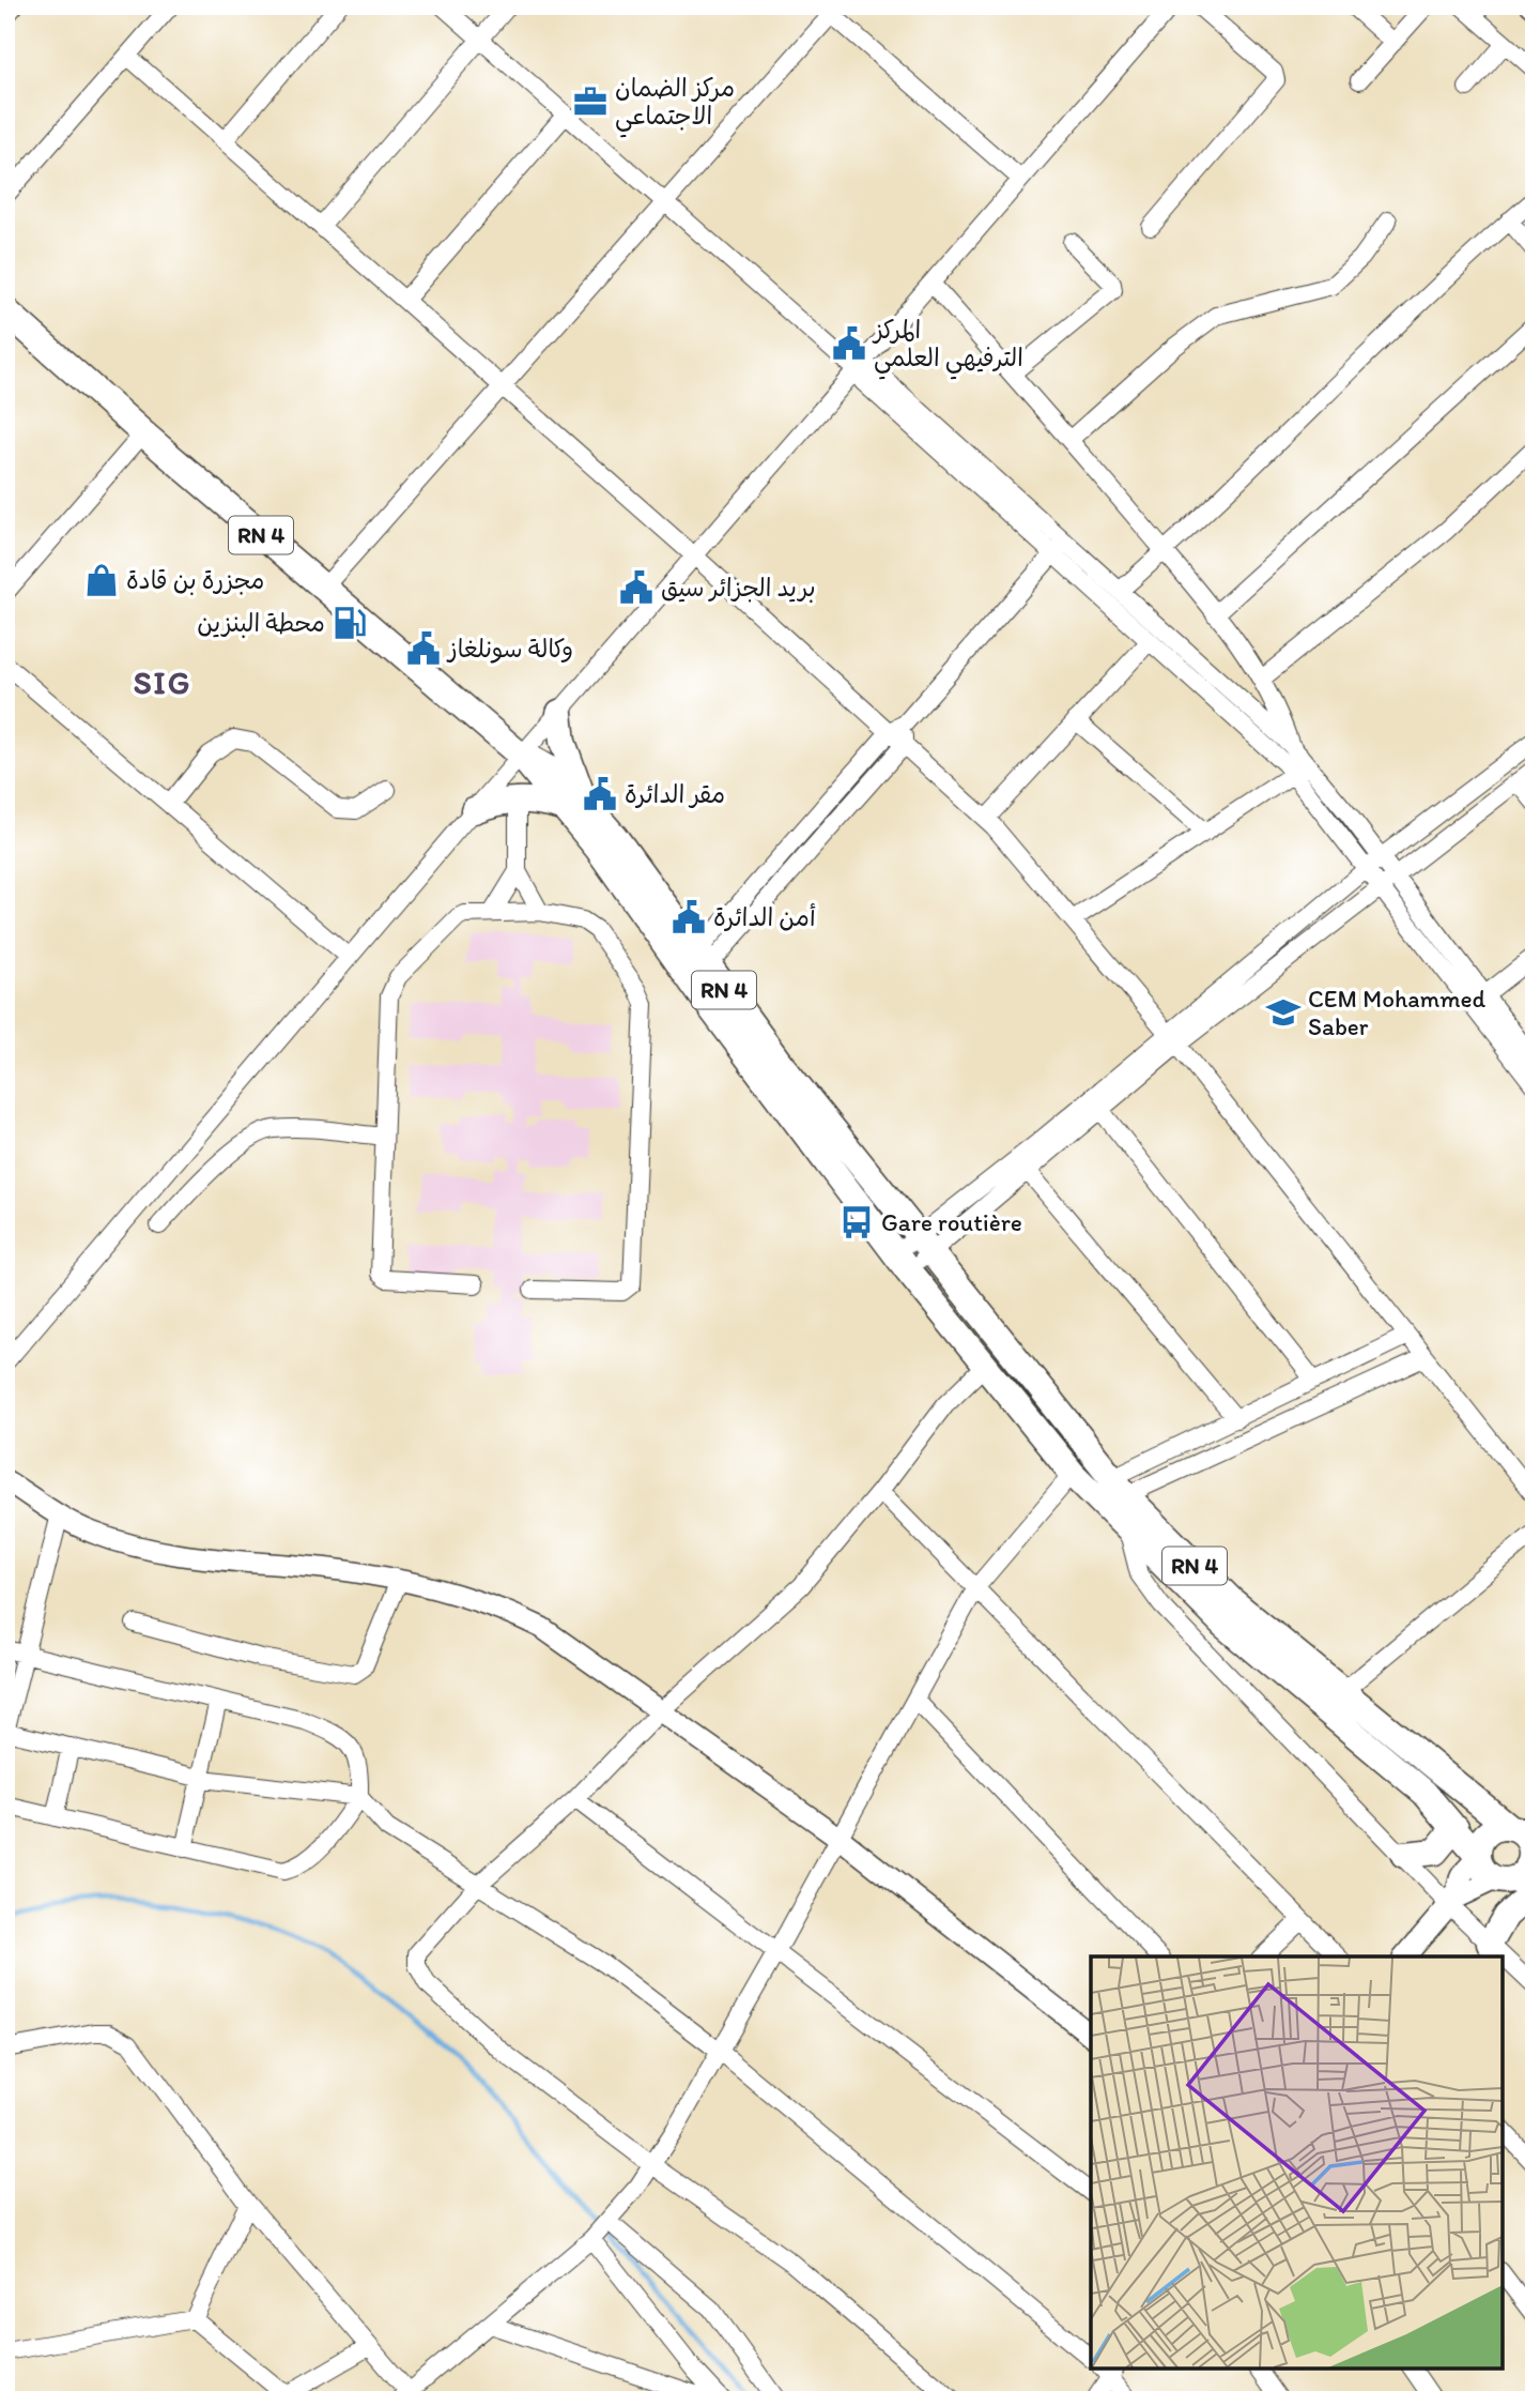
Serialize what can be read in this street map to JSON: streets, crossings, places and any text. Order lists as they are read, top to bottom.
{
  "streets": {
    "main road": ["RN 4"]
  },
  "districts": ["SIG"],
  "places": {
    "office": ["مركز الضمان الاجتماعي"],
    "public building": [
      "المركز الترفيهي العلمي",
      "بريد الجزائر سيق",
      "وكالة سونلغاز",
      "مقر الدائرة",
      "أمن الدائرة"
    ],
    "shop": ["مجزرة بن قادة"],
    "fuel station": ["محطة البنزين"],
    "school or university": ["CEM Mohammed Saber"],
    "bus stop": ["Gare routière"]
  }
}
